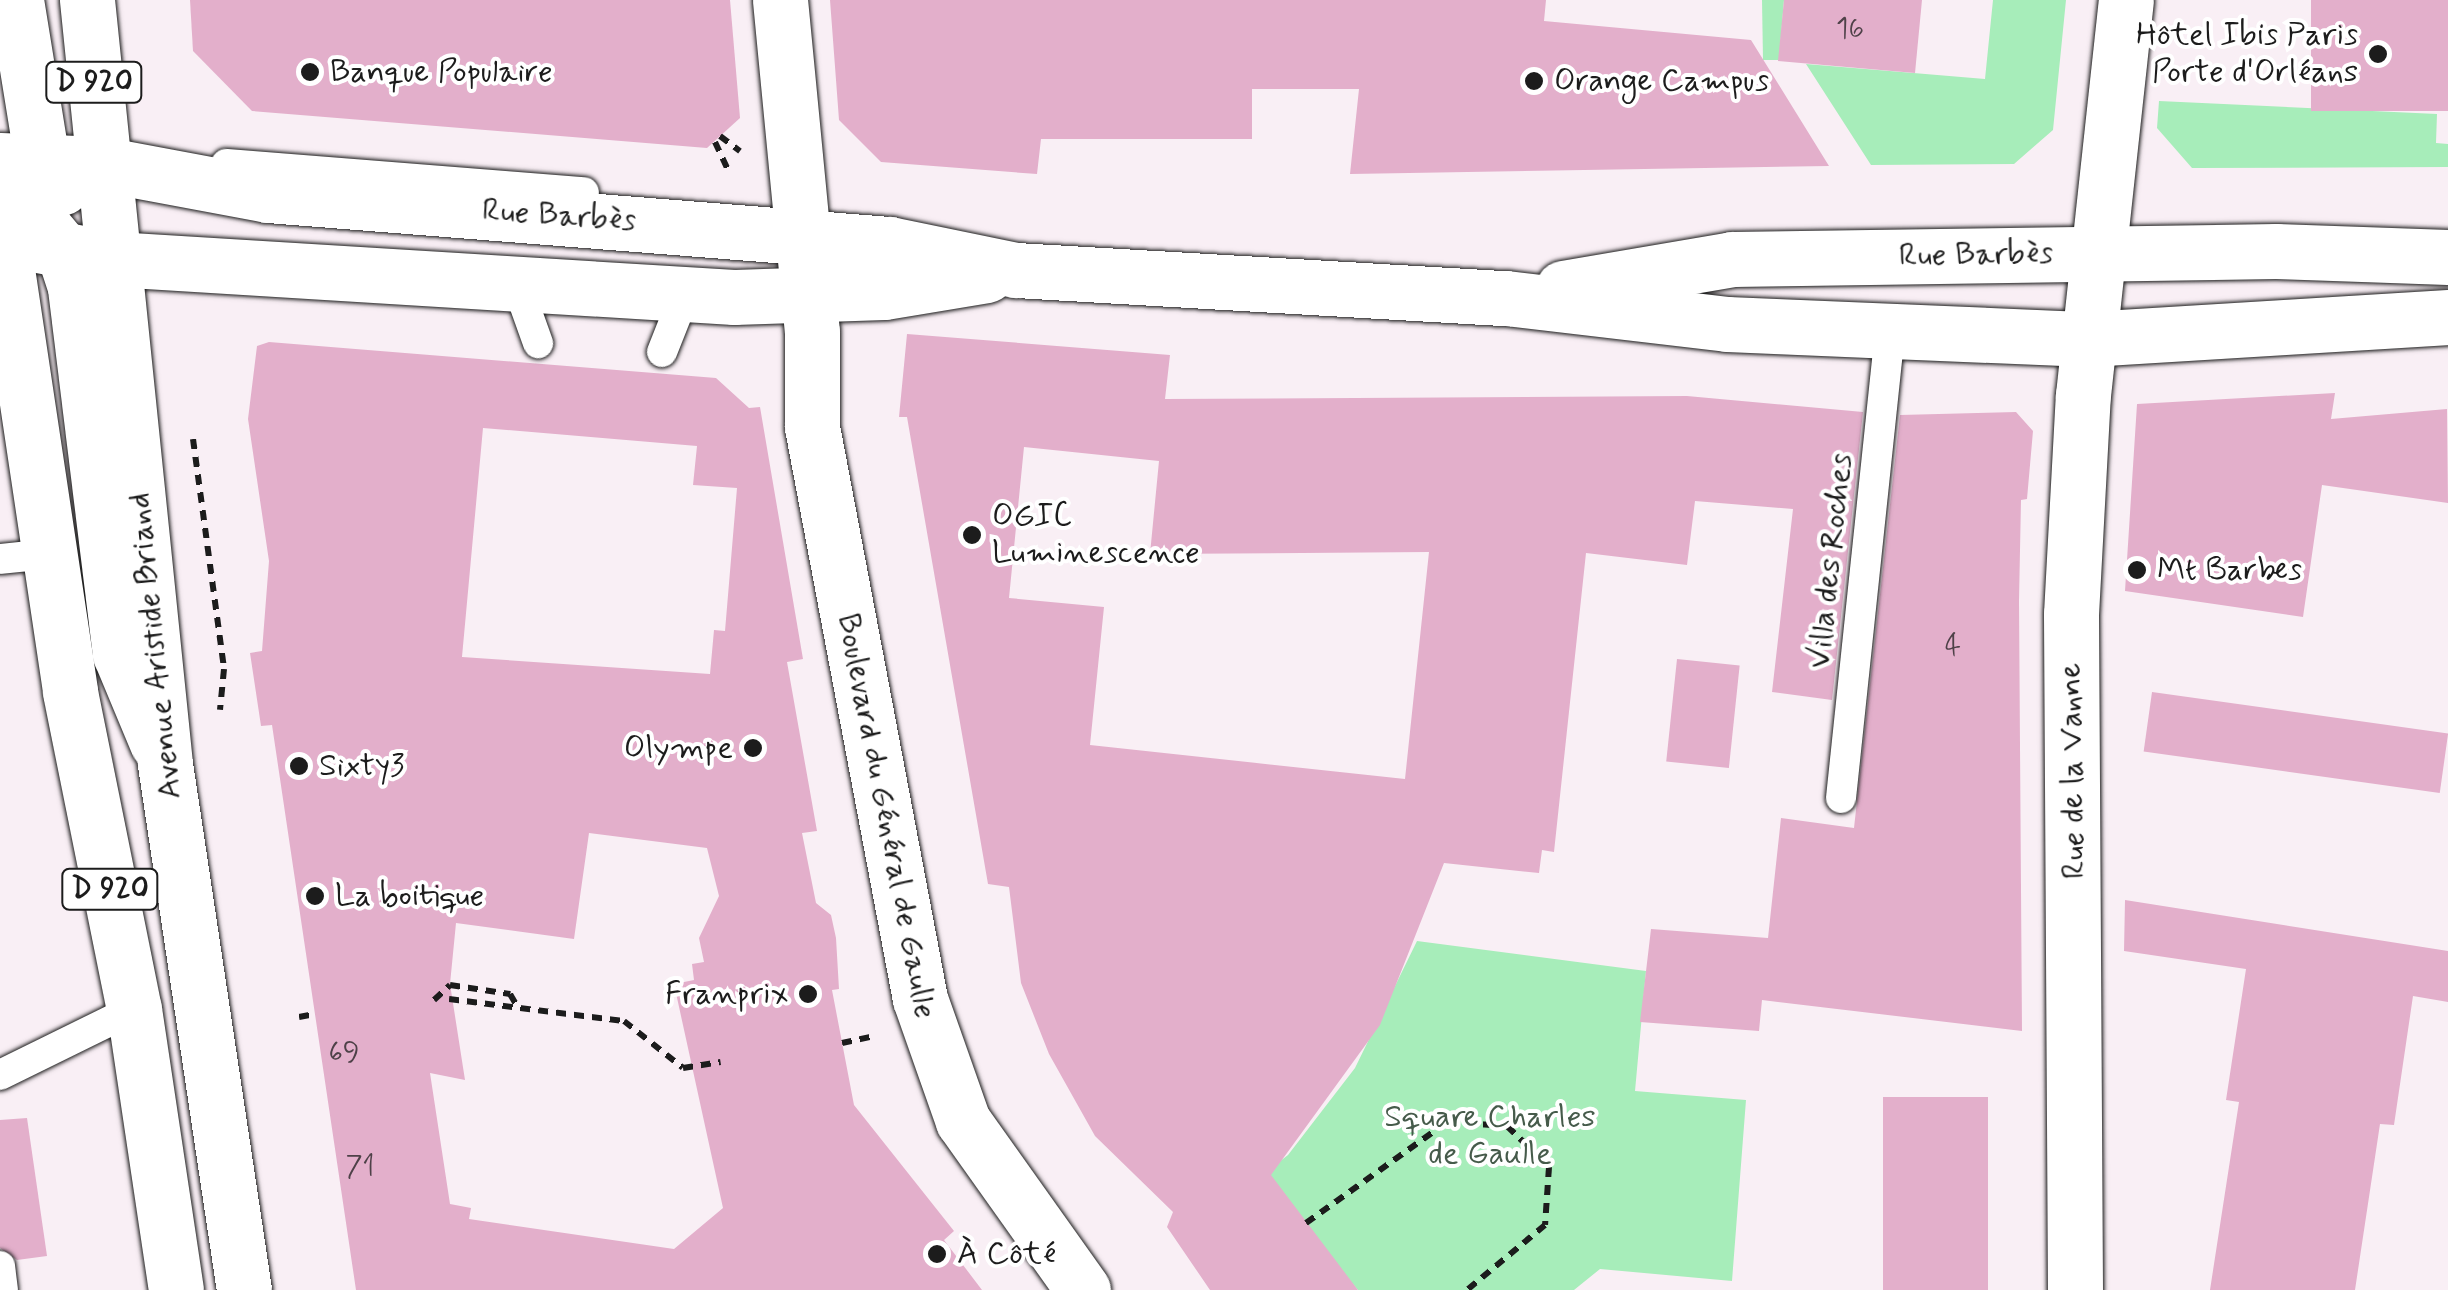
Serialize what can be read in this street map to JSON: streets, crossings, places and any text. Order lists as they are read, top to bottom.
{
  "streets": {
    "main road": [
      "D 920",
      "Rue Barbès",
      "Avenue Aristide Briand",
      "Rue de la Vanne",
      "Boulevard du Général de Gaulle"
    ],
    "lane": ["Villa des Roches"]
  },
  "crossings": [
    ["D 920", "Rue Barbès"],
    ["Rue Barbès", "Villa des Roches"],
    ["Rue Barbès", "Avenue Aristide Briand"],
    ["Rue Barbès", "Rue de la Vanne"],
    ["Rue Barbès", "Boulevard du Général de Gaulle"]
  ],
  "parks": ["Square Charles de Gaulle"],
  "places": [
    "Hôtel Ibis Paris Porte d'Orléans",
    "Banque Populaire",
    "Orange Campus",
    "OGIC Luminescence",
    "Mt Barbes",
    "Olympe",
    "Sixty3",
    "La boitique",
    "Franprix",
    "À Côté"
  ],
  "house_numbers": [
    "16",
    "4",
    "69",
    "71"
  ]
}
